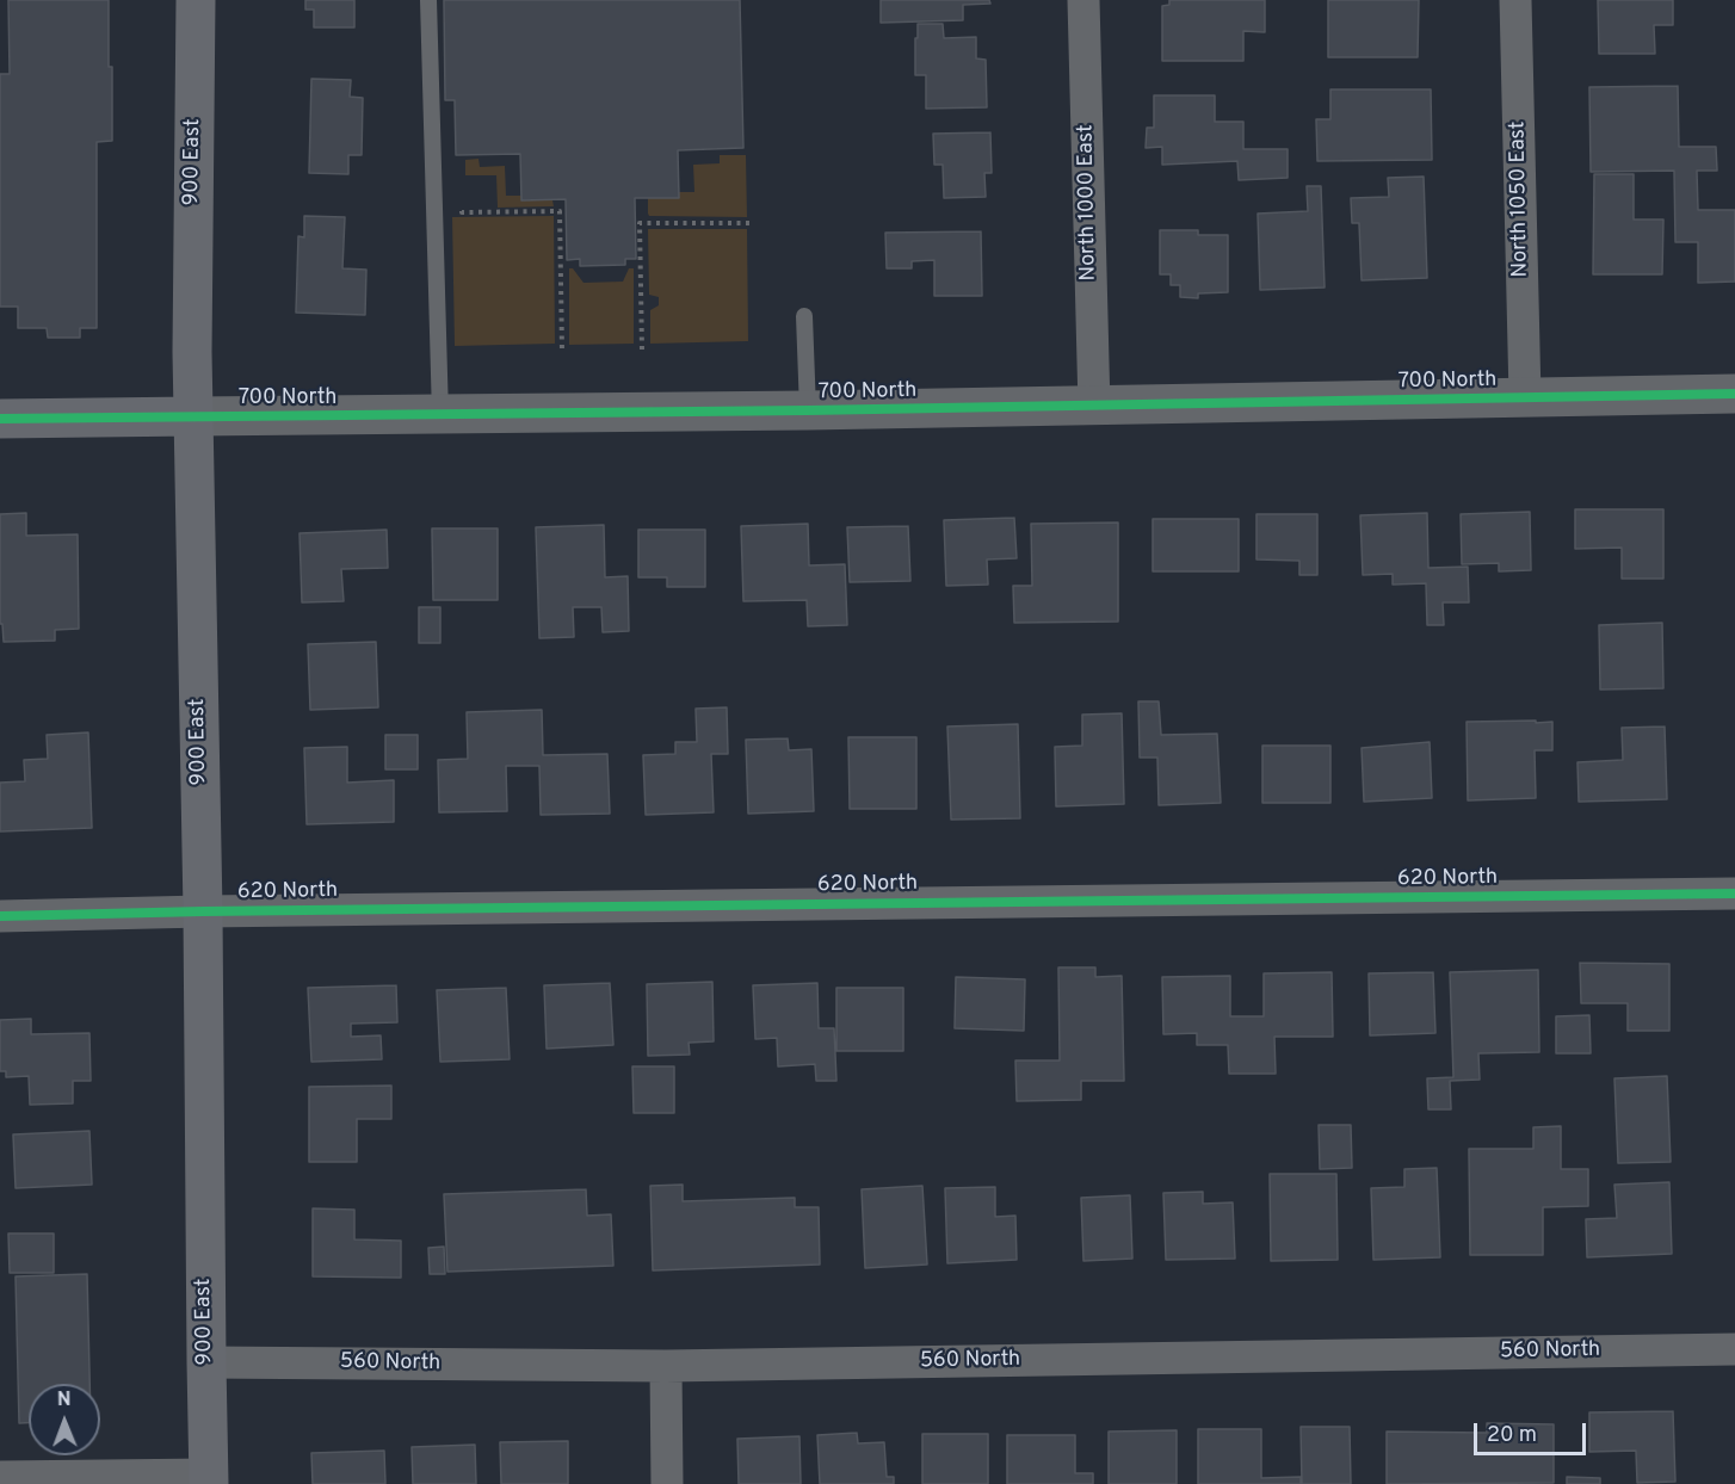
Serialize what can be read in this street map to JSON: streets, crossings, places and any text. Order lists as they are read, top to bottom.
{
  "streets": {
    "main road": ["900 East", "700 North"],
    "street": [
      "North 1050 East",
      "North 1000 East",
      "620 North",
      "560 North"
    ]
  },
  "crossings": [
    ["900 East", "700 North"],
    ["900 East", "620 North"],
    ["900 East", "560 North"],
    ["North 1050 East", "700 North"],
    ["North 1000 East", "700 North"]
  ],
  "scale_bar": "20 m",
  "north": "top"
}
